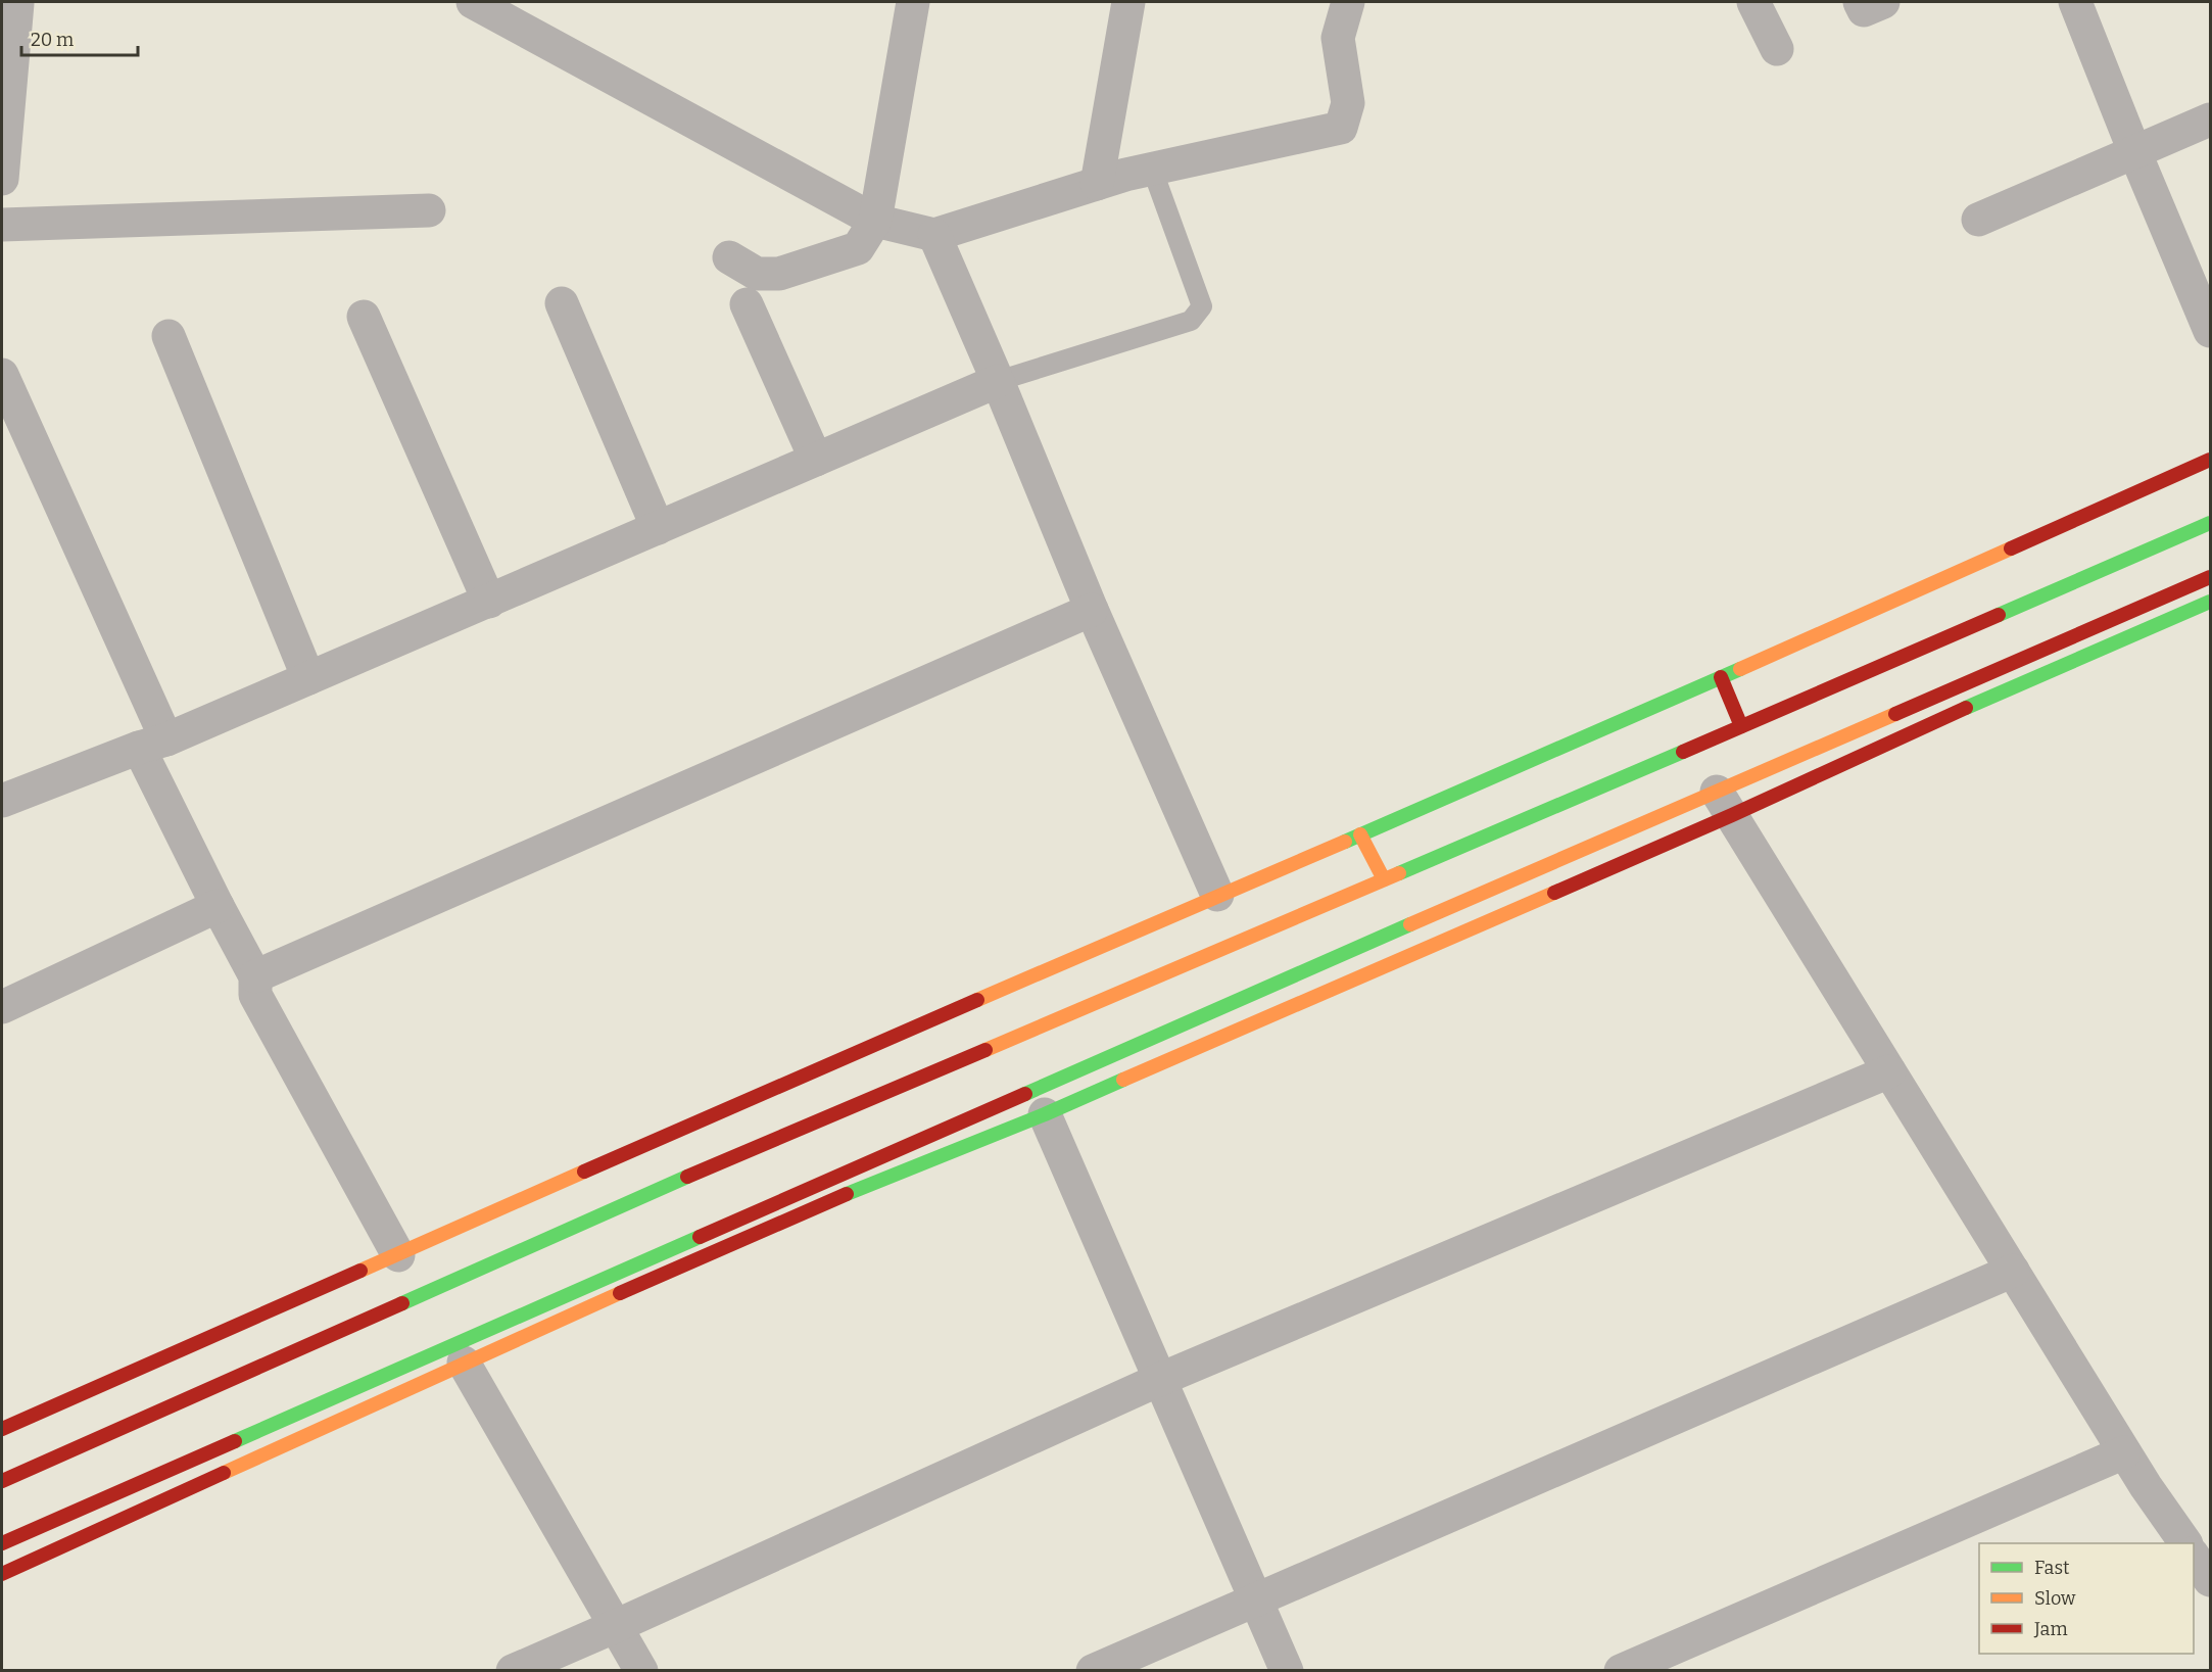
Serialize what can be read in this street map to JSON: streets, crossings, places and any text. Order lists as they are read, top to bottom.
{
  "legend": ["Fast", "Slow", "Jam"],
  "scale_bar": "20 m"
}
